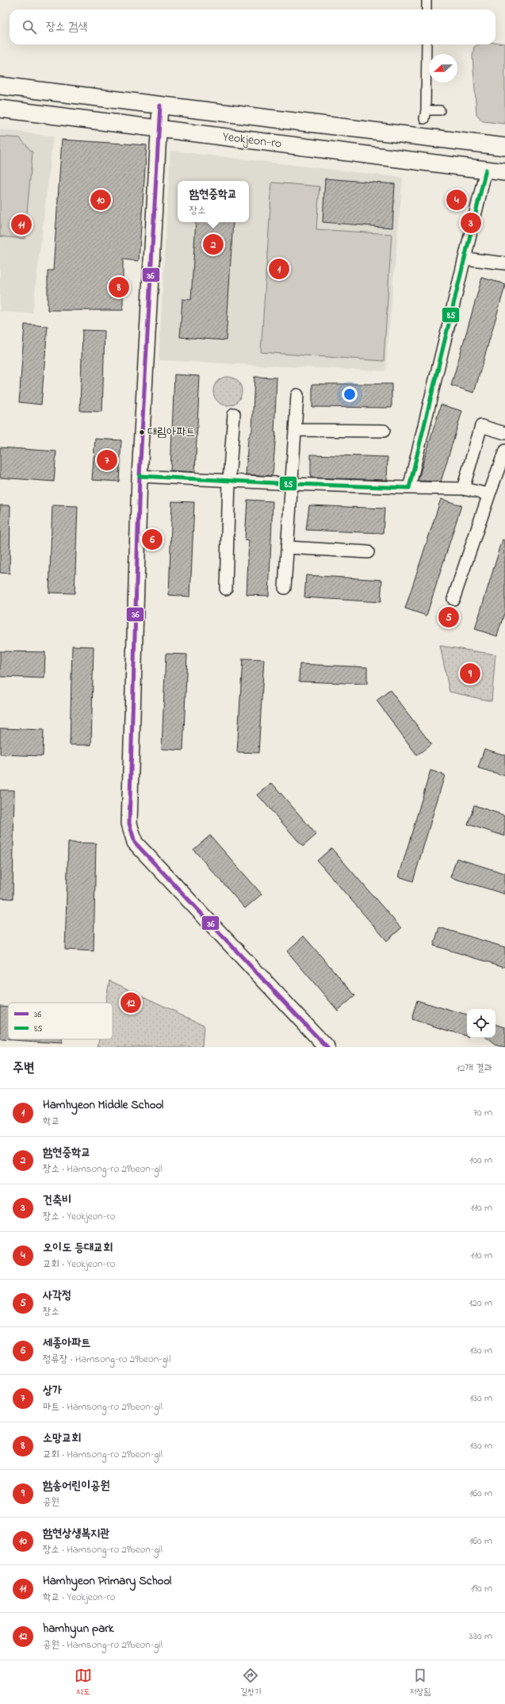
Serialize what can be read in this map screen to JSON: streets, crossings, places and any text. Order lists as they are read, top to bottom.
{
  "streets": {
    "main road": ["Yeokjeon-ro"]
  },
  "places": ["대림아파트"],
  "lines": ["transit line 36", "transit line 85"],
  "legend": ["36", "85"],
  "north": "left",
  "page": {
    "search": "장소 검색",
    "popup": ["함현중학교", "장소"],
    "pins": [
      "4",
      "10",
      "3",
      "11",
      "2",
      "1",
      "8",
      "7",
      "6",
      "5",
      "9",
      "12"
    ],
    "heading": ["주변", "12개 결과"],
    "list": [
      {
        "mark": "1",
        "name": "Hamhyeon Middle School",
        "note": "학교",
        "value": "70 m"
      },
      {
        "mark": "2",
        "name": "함현중학교",
        "note": "장소 · Hamsong-ro 29beon-gil",
        "value": "100 m"
      },
      {
        "mark": "3",
        "name": "건축비",
        "note": "장소 · Yeokjeon-ro",
        "value": "110 m"
      },
      {
        "mark": "4",
        "name": "오이도 등대교회",
        "note": "교회 · Yeokjeon-ro",
        "value": "110 m"
      },
      {
        "mark": "5",
        "name": "사각정",
        "note": "장소",
        "value": "120 m"
      },
      {
        "mark": "6",
        "name": "세종아파트",
        "note": "정류장 · Hamsong-ro 29beon-gil",
        "value": "130 m"
      },
      {
        "mark": "7",
        "name": "상가",
        "note": "마트 · Hamsong-ro 29beon-gil",
        "value": "130 m"
      },
      {
        "mark": "8",
        "name": "소망교회",
        "note": "교회 · Hamsong-ro 29beon-gil",
        "value": "130 m"
      },
      {
        "mark": "9",
        "name": "함송어린이공원",
        "note": "공원",
        "value": "160 m"
      },
      {
        "mark": "10",
        "name": "함현상생복지관",
        "note": "장소 · Hamsong-ro 29beon-gil",
        "value": "160 m"
      },
      {
        "mark": "11",
        "name": "Hamhyeon Primary School",
        "note": "학교 · Yeokjeon-ro",
        "value": "190 m"
      },
      {
        "mark": "12",
        "name": "hamhyun park",
        "note": "공원 · Hamsong-ro 29beon-gil",
        "value": "330 m"
      }
    ],
    "nav": ["지도", "길찾기", "저장됨"]
  }
}
